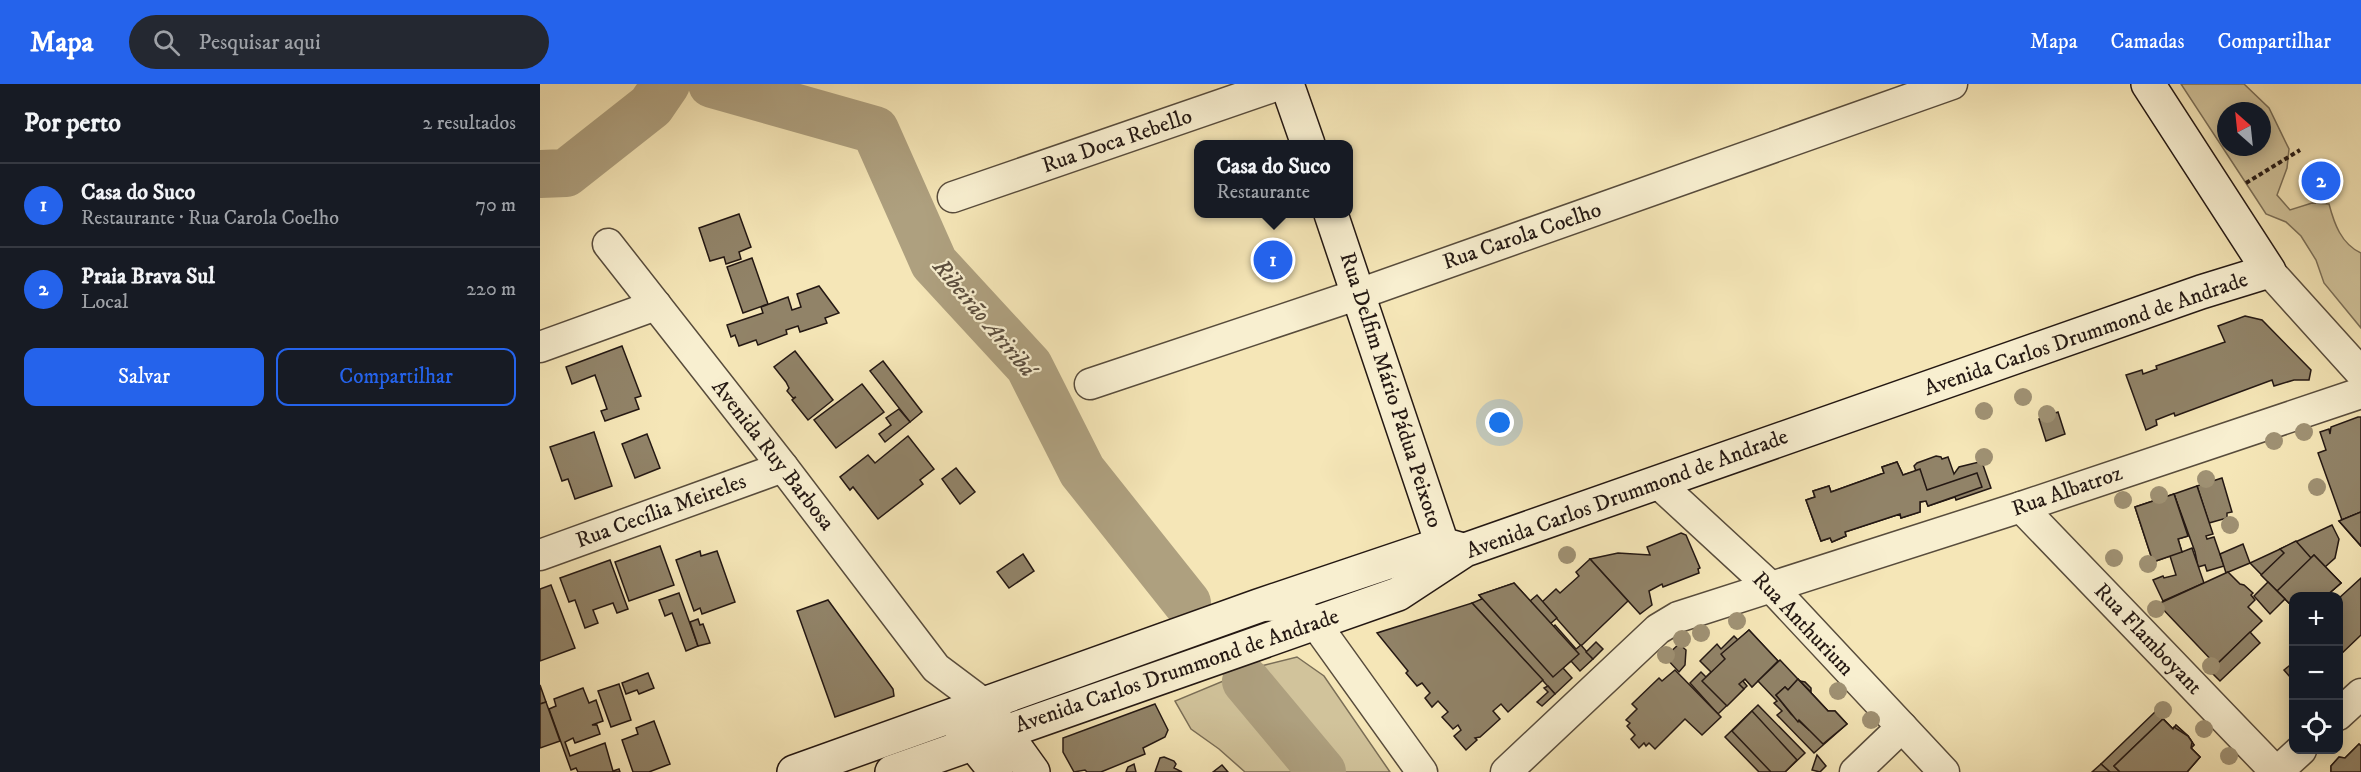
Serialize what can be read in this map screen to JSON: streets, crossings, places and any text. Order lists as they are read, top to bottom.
{
  "streets": {
    "main road": ["Avenida Carlos Drummond de Andrade", "Rua Delfim Mário Pádua Peixoto", "Avenida Ruy Barbosa"],
    "street": [
      "Rua Doca Rebello",
      "Rua Carola Coelho",
      "Rua Albatroz",
      "Rua Cecília Meireles",
      "Rua Anthurium",
      "Rua Flamboyant"
    ]
  },
  "crossings": [
    ["Rua Carola Coelho", "Rua Delfim Mário Pádua Peixoto"],
    ["Avenida Carlos Drummond de Andrade", "Rua Delfim Mário Pádua Peixoto"],
    ["Avenida Carlos Drummond de Andrade", "Avenida Ruy Barbosa"],
    ["Avenida Carlos Drummond de Andrade", "Rua Anthurium"],
    ["Avenida Ruy Barbosa", "Rua Cecília Meireles"],
    ["Rua Albatroz", "Rua Anthurium"],
    ["Rua Albatroz", "Rua Flamboyant"]
  ],
  "water": ["Ribeirão Ariribá"],
  "north": "top left",
  "page": {
    "header": "Mapa",
    "search": "Pesquisar aqui",
    "nav": ["Mapa", "Camadas", "Compartilhar"],
    "heading": ["Por perto", "2 resultados"],
    "popup": ["Casa do Suco", "Restaurante"],
    "pins": ["2", "1"],
    "list": [
      {
        "mark": "1",
        "name": "Casa do Suco",
        "note": "Restaurante · Rua Carola Coelho",
        "value": "70 m"
      },
      {
        "mark": "2",
        "name": "Praia Brava Sul",
        "note": "Local",
        "value": "220 m"
      }
    ],
    "buttons": ["Salvar", "Compartilhar"],
    "map_buttons": ["+", "−"]
  }
}
